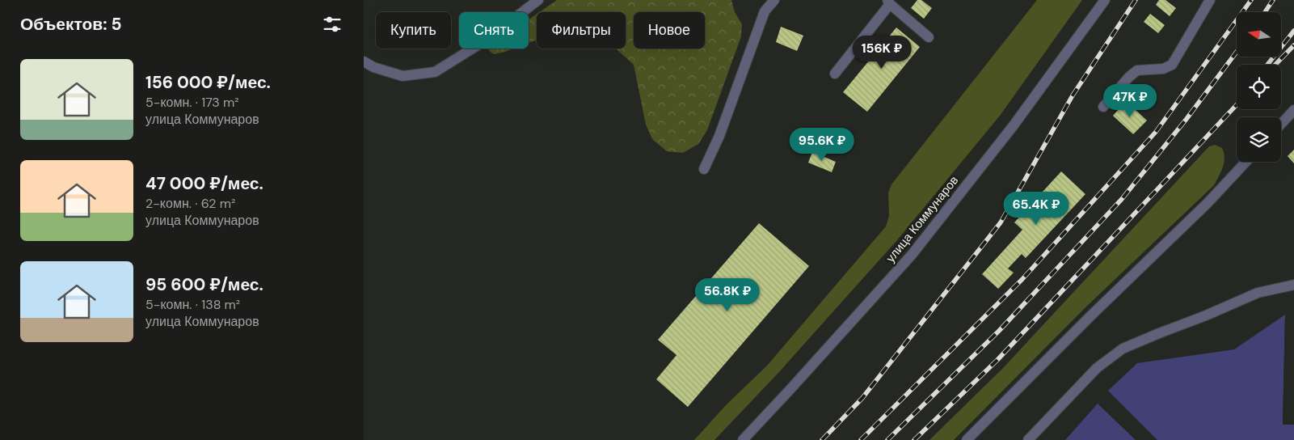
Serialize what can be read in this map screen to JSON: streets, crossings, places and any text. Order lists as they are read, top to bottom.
{
  "streets": {
    "street": ["улица Коммунаров"]
  },
  "north": "left",
  "page": {
    "heading": "Объектов: 5",
    "chip": [
      "Купить",
      "Снять",
      "Фильтры",
      "Новое"
    ],
    "price": [
      "156K ₽",
      "47K ₽",
      "95.6K ₽",
      "65.4K ₽",
      "56.8K ₽"
    ],
    "list": [
      {
        "name": "156 000 ₽/мес.",
        "note": "5-комн. · 173 m² · улица Коммунаров"
      },
      {
        "name": "47 000 ₽/мес.",
        "note": "2-комн. · 62 m² · улица Коммунаров"
      },
      {
        "name": "95 600 ₽/мес.",
        "note": "5-комн. · 138 m² · улица Коммунаров"
      }
    ]
  }
}
